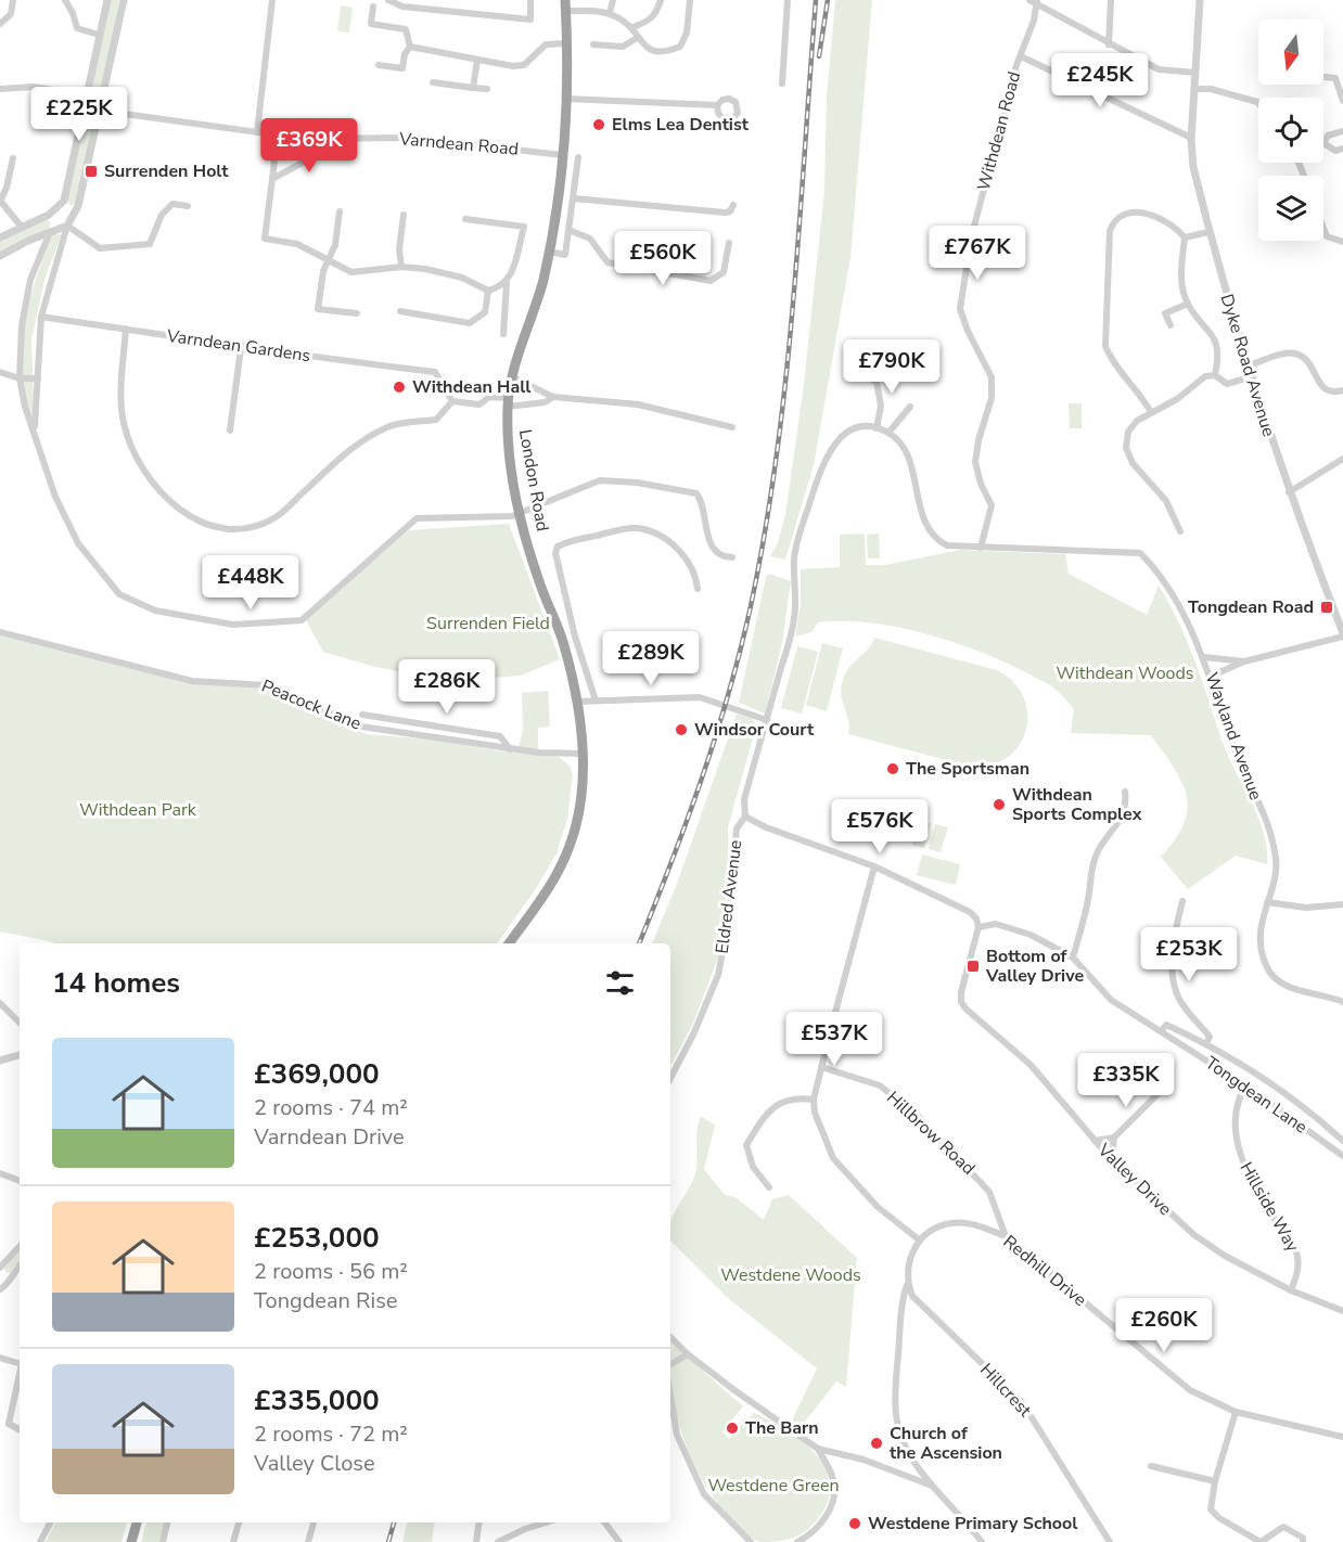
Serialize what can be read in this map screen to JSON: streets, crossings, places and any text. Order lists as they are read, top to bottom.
{
  "streets": {
    "highway": ["London Road"],
    "street": [
      "Withdean Road",
      "Varndean Road",
      "Varndean Gardens",
      "Dyke Road Avenue",
      "Peacock Lane",
      "Wayland Avenue",
      "Eldred Avenue",
      "Tongdean Lane",
      "Hillbrow Road",
      "Valley Drive",
      "Hillside Way",
      "Redhill Drive",
      "Hillcrest"
    ]
  },
  "crossings": [
    ["Withdean Road", "Wayland Avenue"],
    ["Varndean Road", "London Road"],
    ["London Road", "Peacock Lane"],
    ["Tongdean Lane", "Valley Drive"],
    ["Tongdean Lane", "Hillside Way"],
    ["Hillbrow Road", "Redhill Drive"],
    ["Valley Drive", "Hillside Way"]
  ],
  "parks": [
    "Surrenden Field",
    "Withdean Woods",
    "Withdean Park",
    "Westdene Woods",
    "Westdene Green"
  ],
  "places": {
    "other": [
      "Elms Lea Dentist",
      "Withdean Hall",
      "Windsor Court",
      "The Sportsman",
      "Withdean Sports Complex",
      "The Barn",
      "Church of the Ascension",
      "Westdene Primary School"
    ],
    "transit": ["Surrenden Holt", "Tongdean Road", "Bottom of Valley Drive"]
  },
  "north": "bottom",
  "page": {
    "price": [
      "£245K",
      "£225K",
      "£369K",
      "£767K",
      "£560K",
      "£790K",
      "£448K",
      "£289K",
      "£286K",
      "£576K",
      "£253K",
      "£537K",
      "£335K",
      "£260K"
    ],
    "heading": "14 homes",
    "list": [
      {
        "name": "£369,000",
        "note": "2 rooms · 74 m² · Varndean Drive"
      },
      {
        "name": "£253,000",
        "note": "2 rooms · 56 m² · Tongdean Rise"
      },
      {
        "name": "£335,000",
        "note": "2 rooms · 72 m² · Valley Close"
      }
    ]
  }
}
